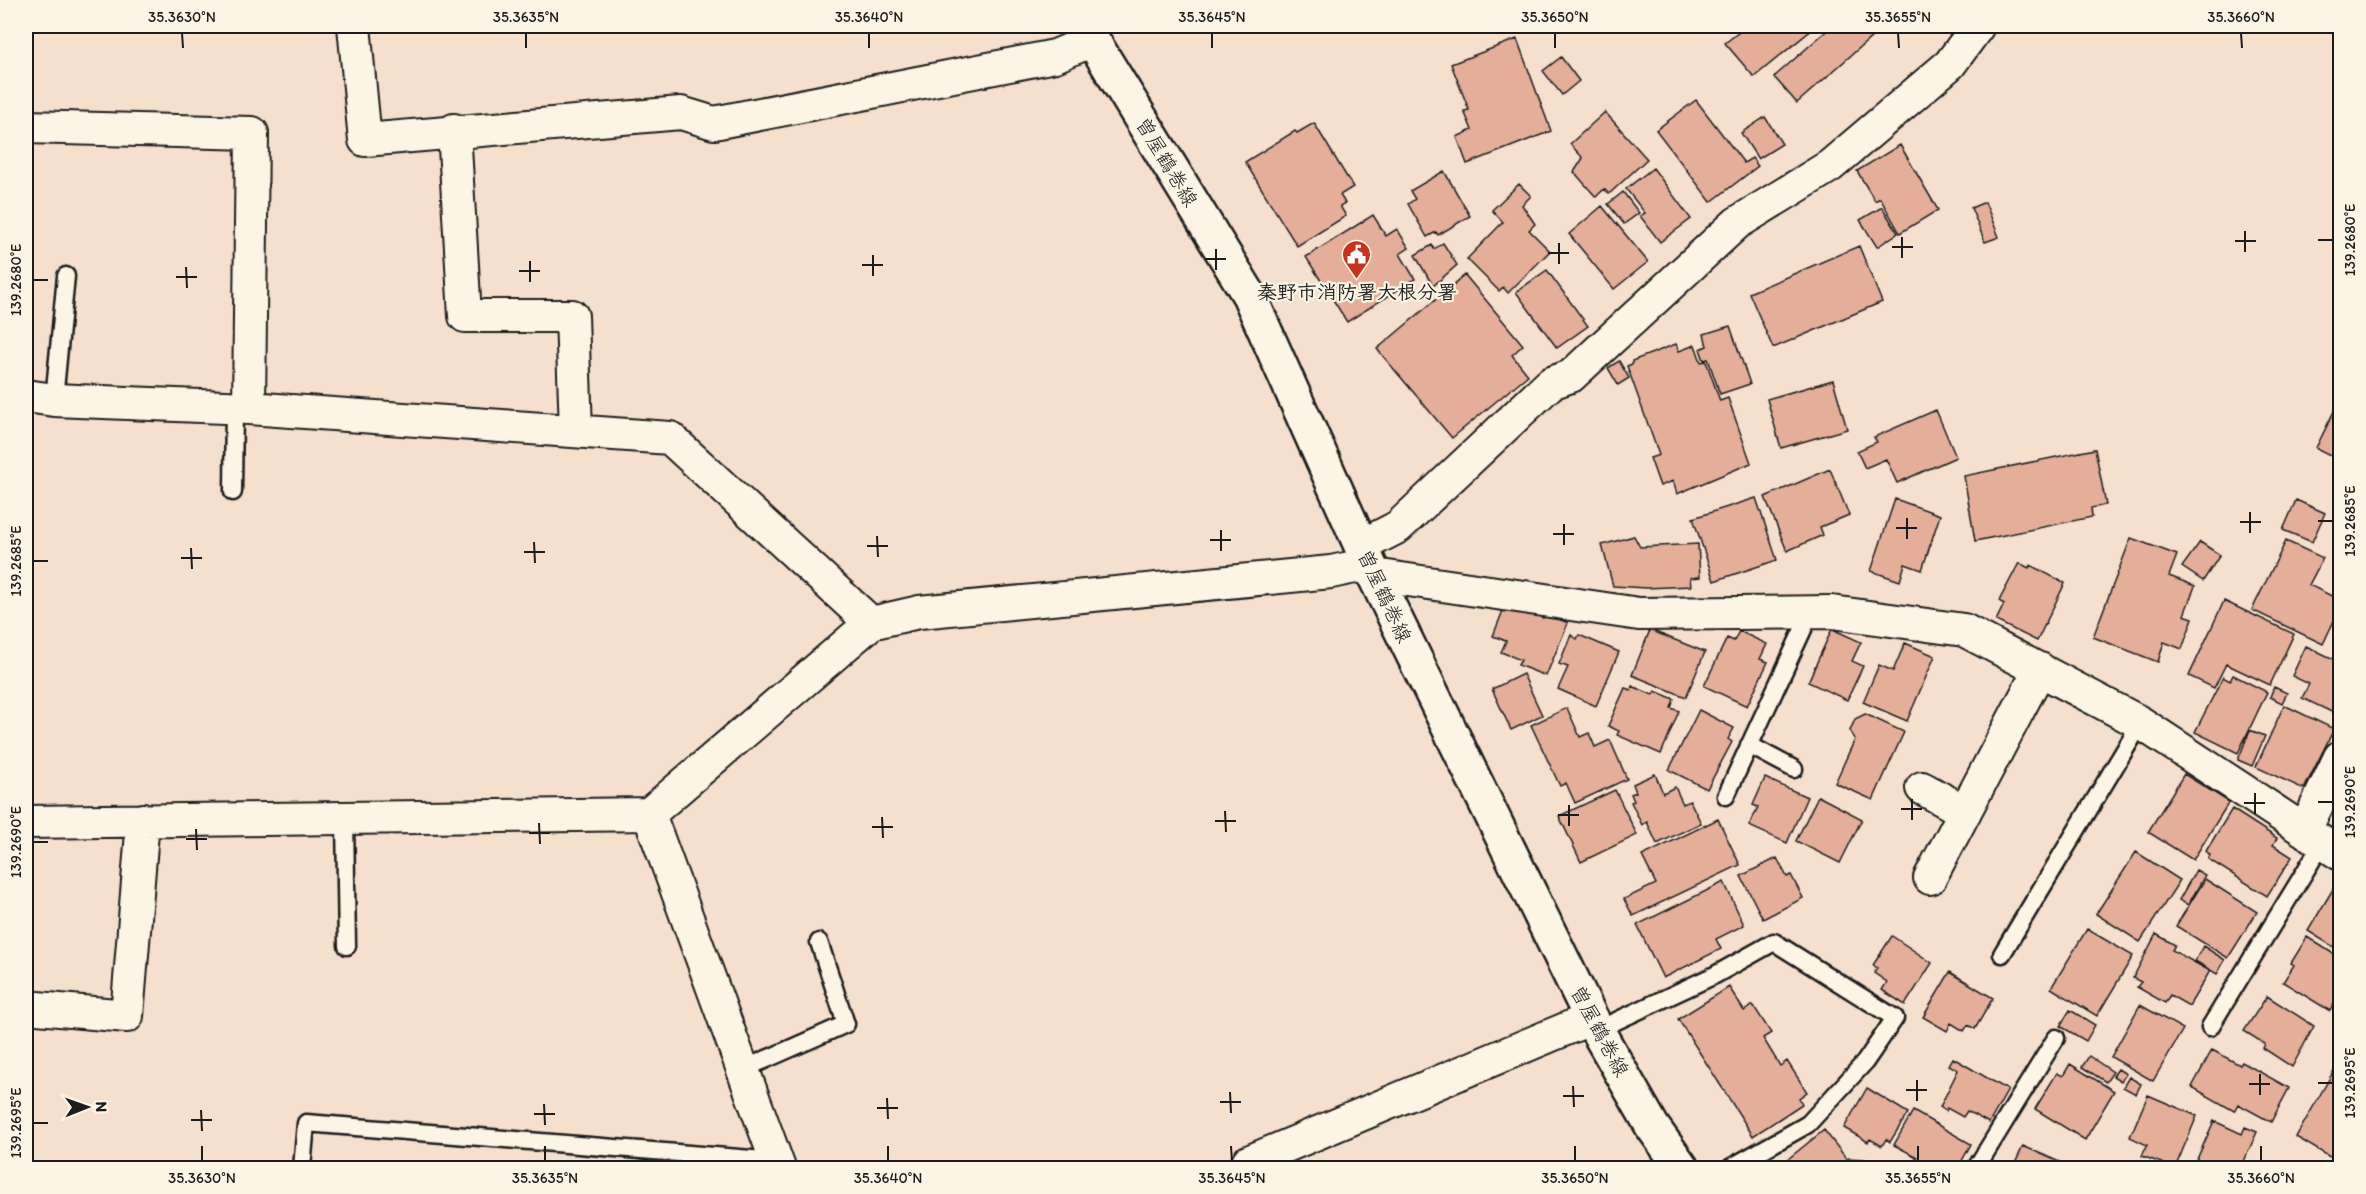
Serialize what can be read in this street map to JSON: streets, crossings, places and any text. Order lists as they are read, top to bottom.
{
  "streets": {
    "main road": ["曽屋鶴巻線"]
  },
  "places": {
    "public building": ["秦野市消防署大根分署"]
  },
  "north": "right",
  "coordinates": [
    "35.3630°N",
    "35.3635°N",
    "35.3640°N",
    "35.3645°N",
    "35.3650°N",
    "35.3655°N",
    "35.3660°N",
    "139.2680°E",
    "139.2685°E",
    "139.2690°E",
    "139.2695°E"
  ]
}
